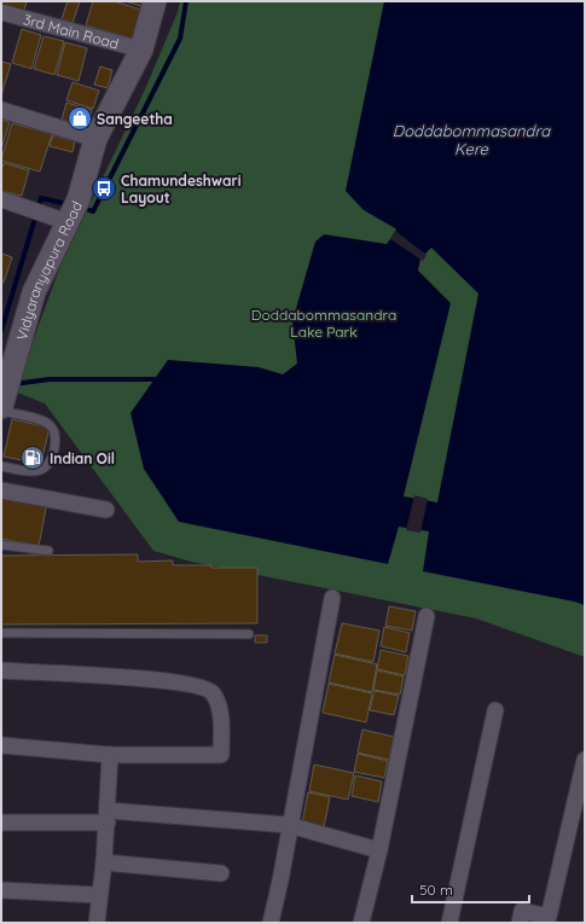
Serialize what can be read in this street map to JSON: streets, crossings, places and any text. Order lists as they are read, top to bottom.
{
  "streets": {
    "main road": ["Vidyaranyapura Road"],
    "street": ["3rd Main Road"]
  },
  "crossings": [
    ["3rd Main Road", "Vidyaranyapura Road"]
  ],
  "water": ["Doddabommasandra Kere"],
  "parks": ["Doddabommasandra Lake Park"],
  "places": {
    "shop": ["Sangeetha"],
    "bus stop": ["Chamundeshwari Layout"],
    "fuel station": ["Indian Oil"]
  },
  "scale_bar": "50 m"
}
